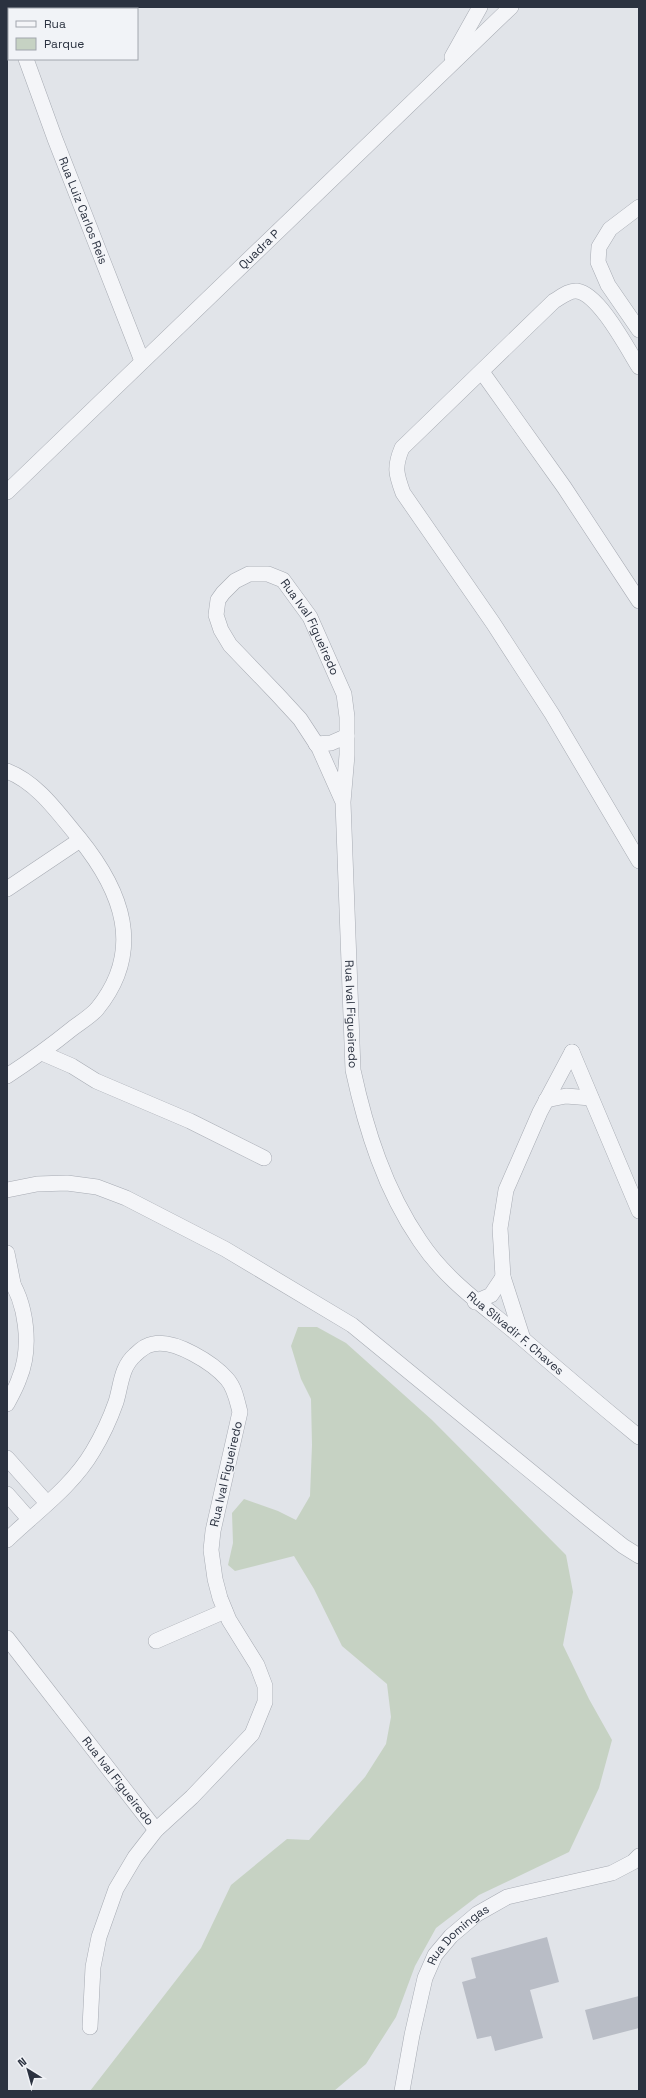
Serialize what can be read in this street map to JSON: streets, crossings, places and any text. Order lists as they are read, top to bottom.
{
  "streets": {
    "street": [
      "Rua Luiz Carlos Reis",
      "Quadra P",
      "Rua Ival Figueiredo",
      "Rua Silvadir F. Chaves",
      "Rua Domingas"
    ]
  },
  "crossings": [
    ["Rua Luiz Carlos Reis", "Quadra P"],
    ["Rua Ival Figueiredo", "Rua Silvadir F. Chaves"]
  ],
  "legend": ["Rua", "Parque"],
  "north": "top left"
}
